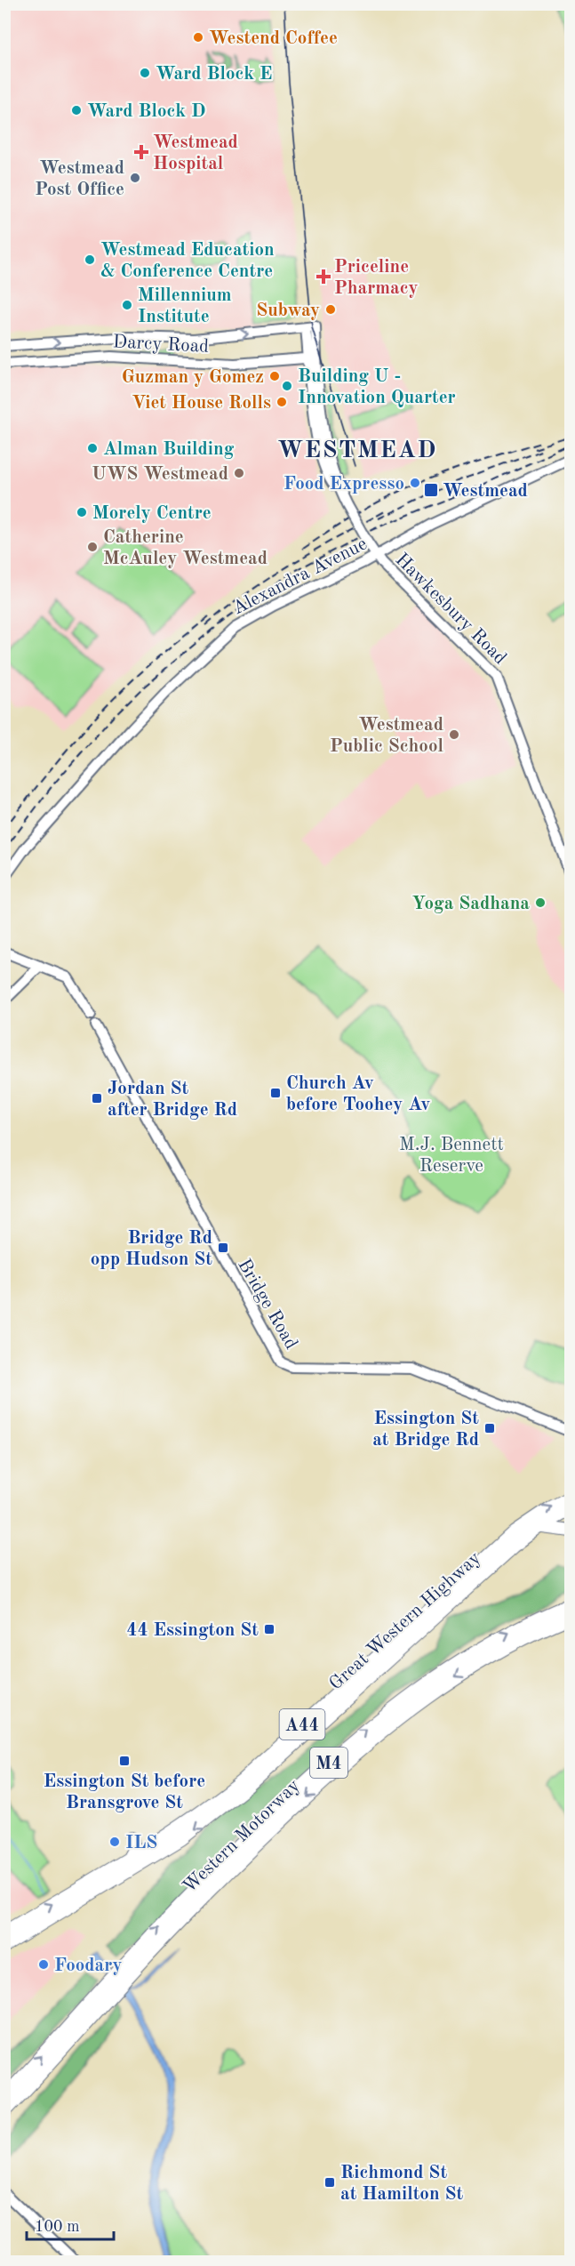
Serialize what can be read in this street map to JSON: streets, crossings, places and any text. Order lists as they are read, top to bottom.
{
  "streets": {
    "highway": [
      "Great Western Highway",
      "A44",
      "M4",
      "Western Motorway"
    ],
    "street": [
      "Darcy Road",
      "Alexandra Avenue",
      "Hawkesbury Road",
      "Bridge Road"
    ]
  },
  "crossings": [
    ["Darcy Road", "Hawkesbury Road"],
    ["Alexandra Avenue", "Hawkesbury Road"]
  ],
  "districts": ["WESTMEAD"],
  "parks": ["M.J. Bennett Reserve"],
  "places": {
    "other": [
      "Westend Coffee",
      "Ward Block E",
      "Ward Block D",
      "Westmead Post Office",
      "Westmead Education & Conference Centre",
      "Millennium Institute",
      "Subway",
      "Guzman y Gomez",
      "Building U - Innovation Quarter",
      "Viet House Rolls",
      "Alman Building",
      "UWS Westmead",
      "Food Expresso",
      "Morely Centre",
      "Catherine McAuley Westmead",
      "Westmead Public School",
      "Yoga Sadhana",
      "ILS",
      "Foodary"
    ],
    "health": ["Westmead Hospital", "Priceline Pharmacy"],
    "transit": [
      "Westmead",
      "Church Av before Toohey Av",
      "Jordan St after Bridge Rd",
      "Bridge Rd opp Hudson St",
      "Essington St at Bridge Rd",
      "44 Essington St",
      "Essington St before Bransgrove St",
      "Richmond St at Hamilton St"
    ]
  },
  "scale_bar": "100 m"
}
